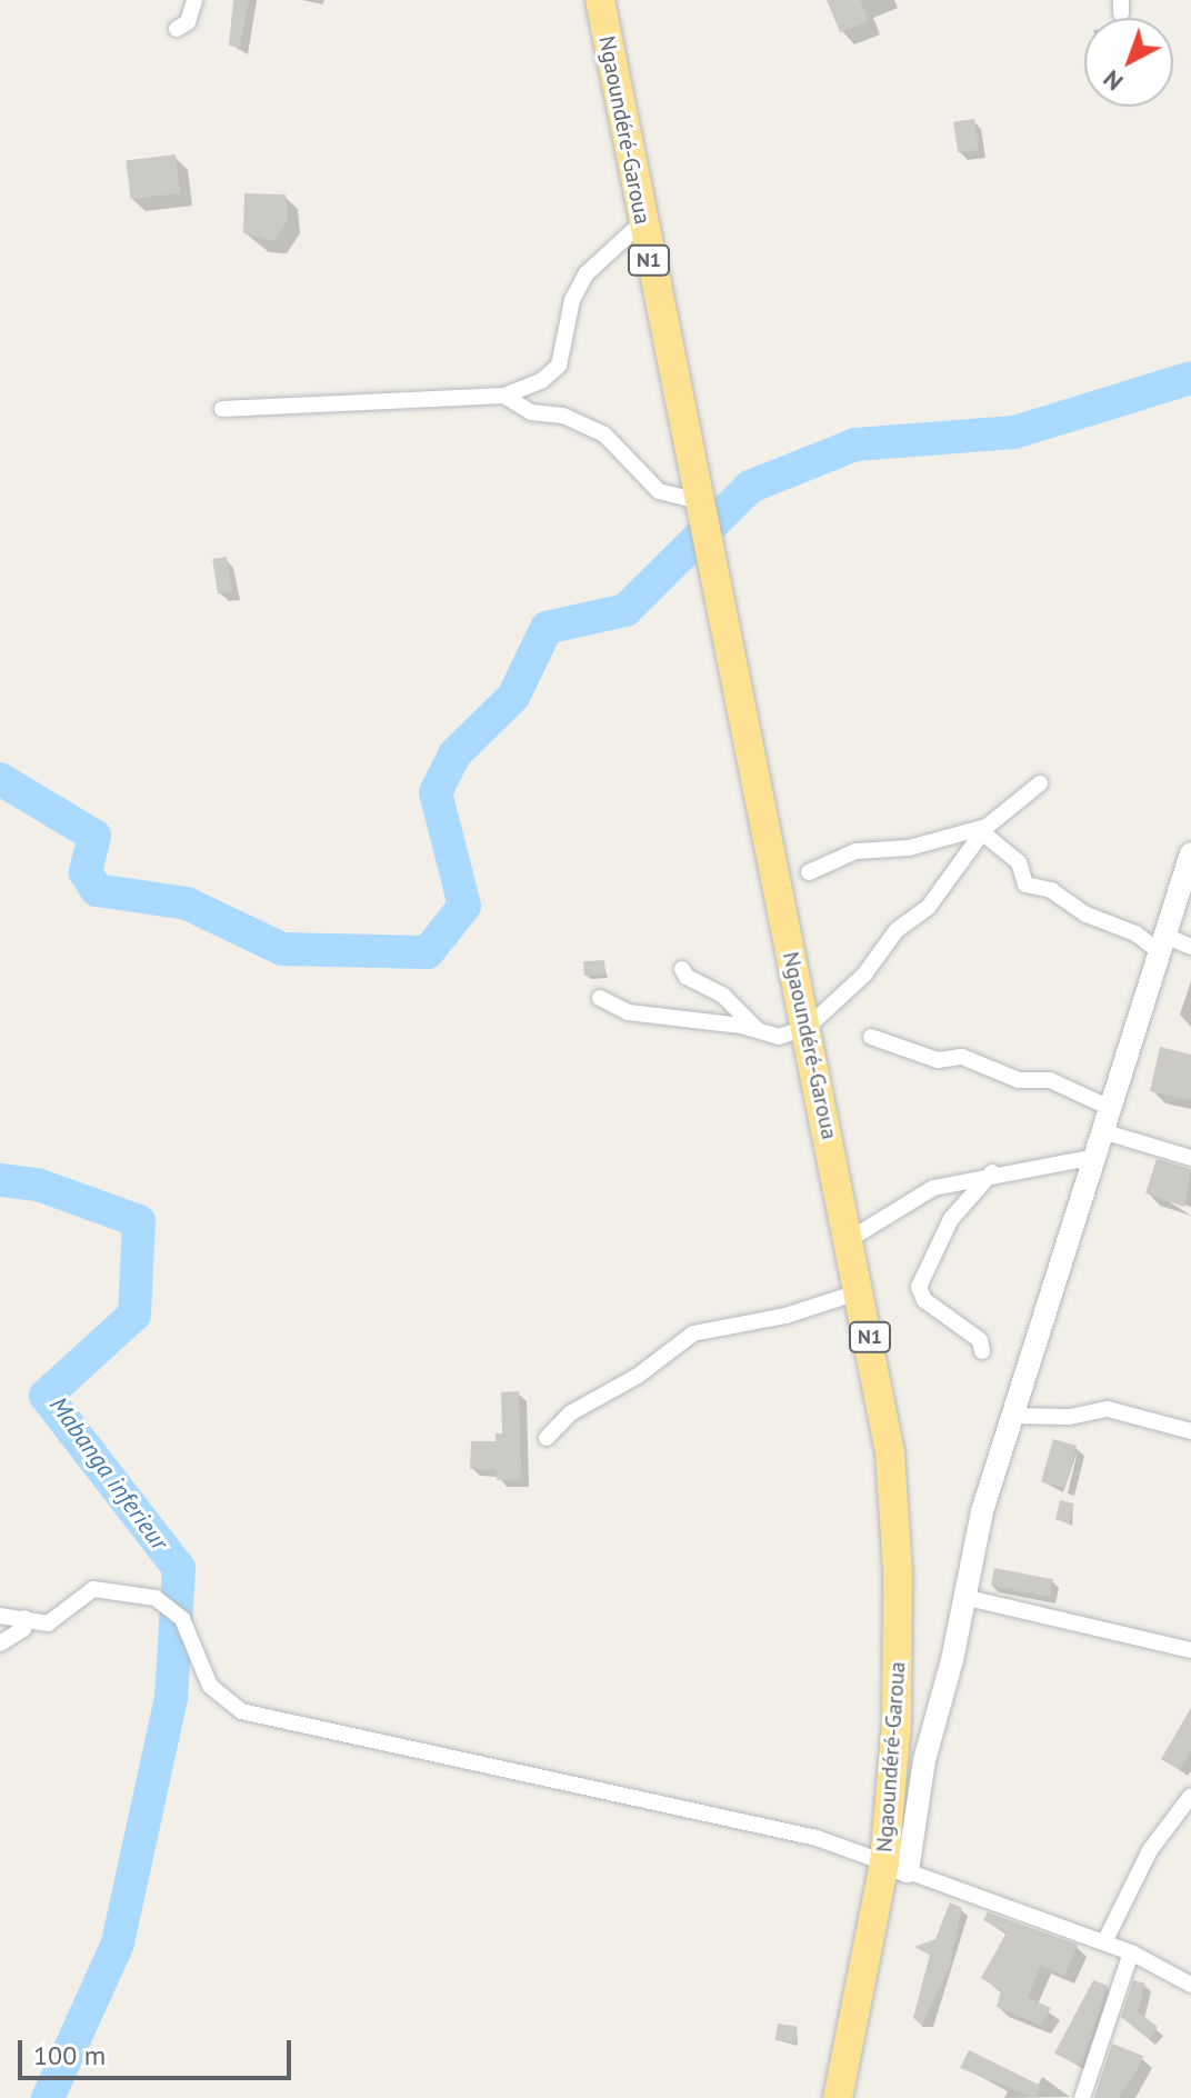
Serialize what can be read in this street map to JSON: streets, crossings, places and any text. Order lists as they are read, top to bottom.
{
  "streets": {
    "highway": ["Ngaoundéré-Garoua", "N1"]
  },
  "water": ["Mabanga inferieur"],
  "scale_bar": "100 m",
  "north": "bottom left"
}
